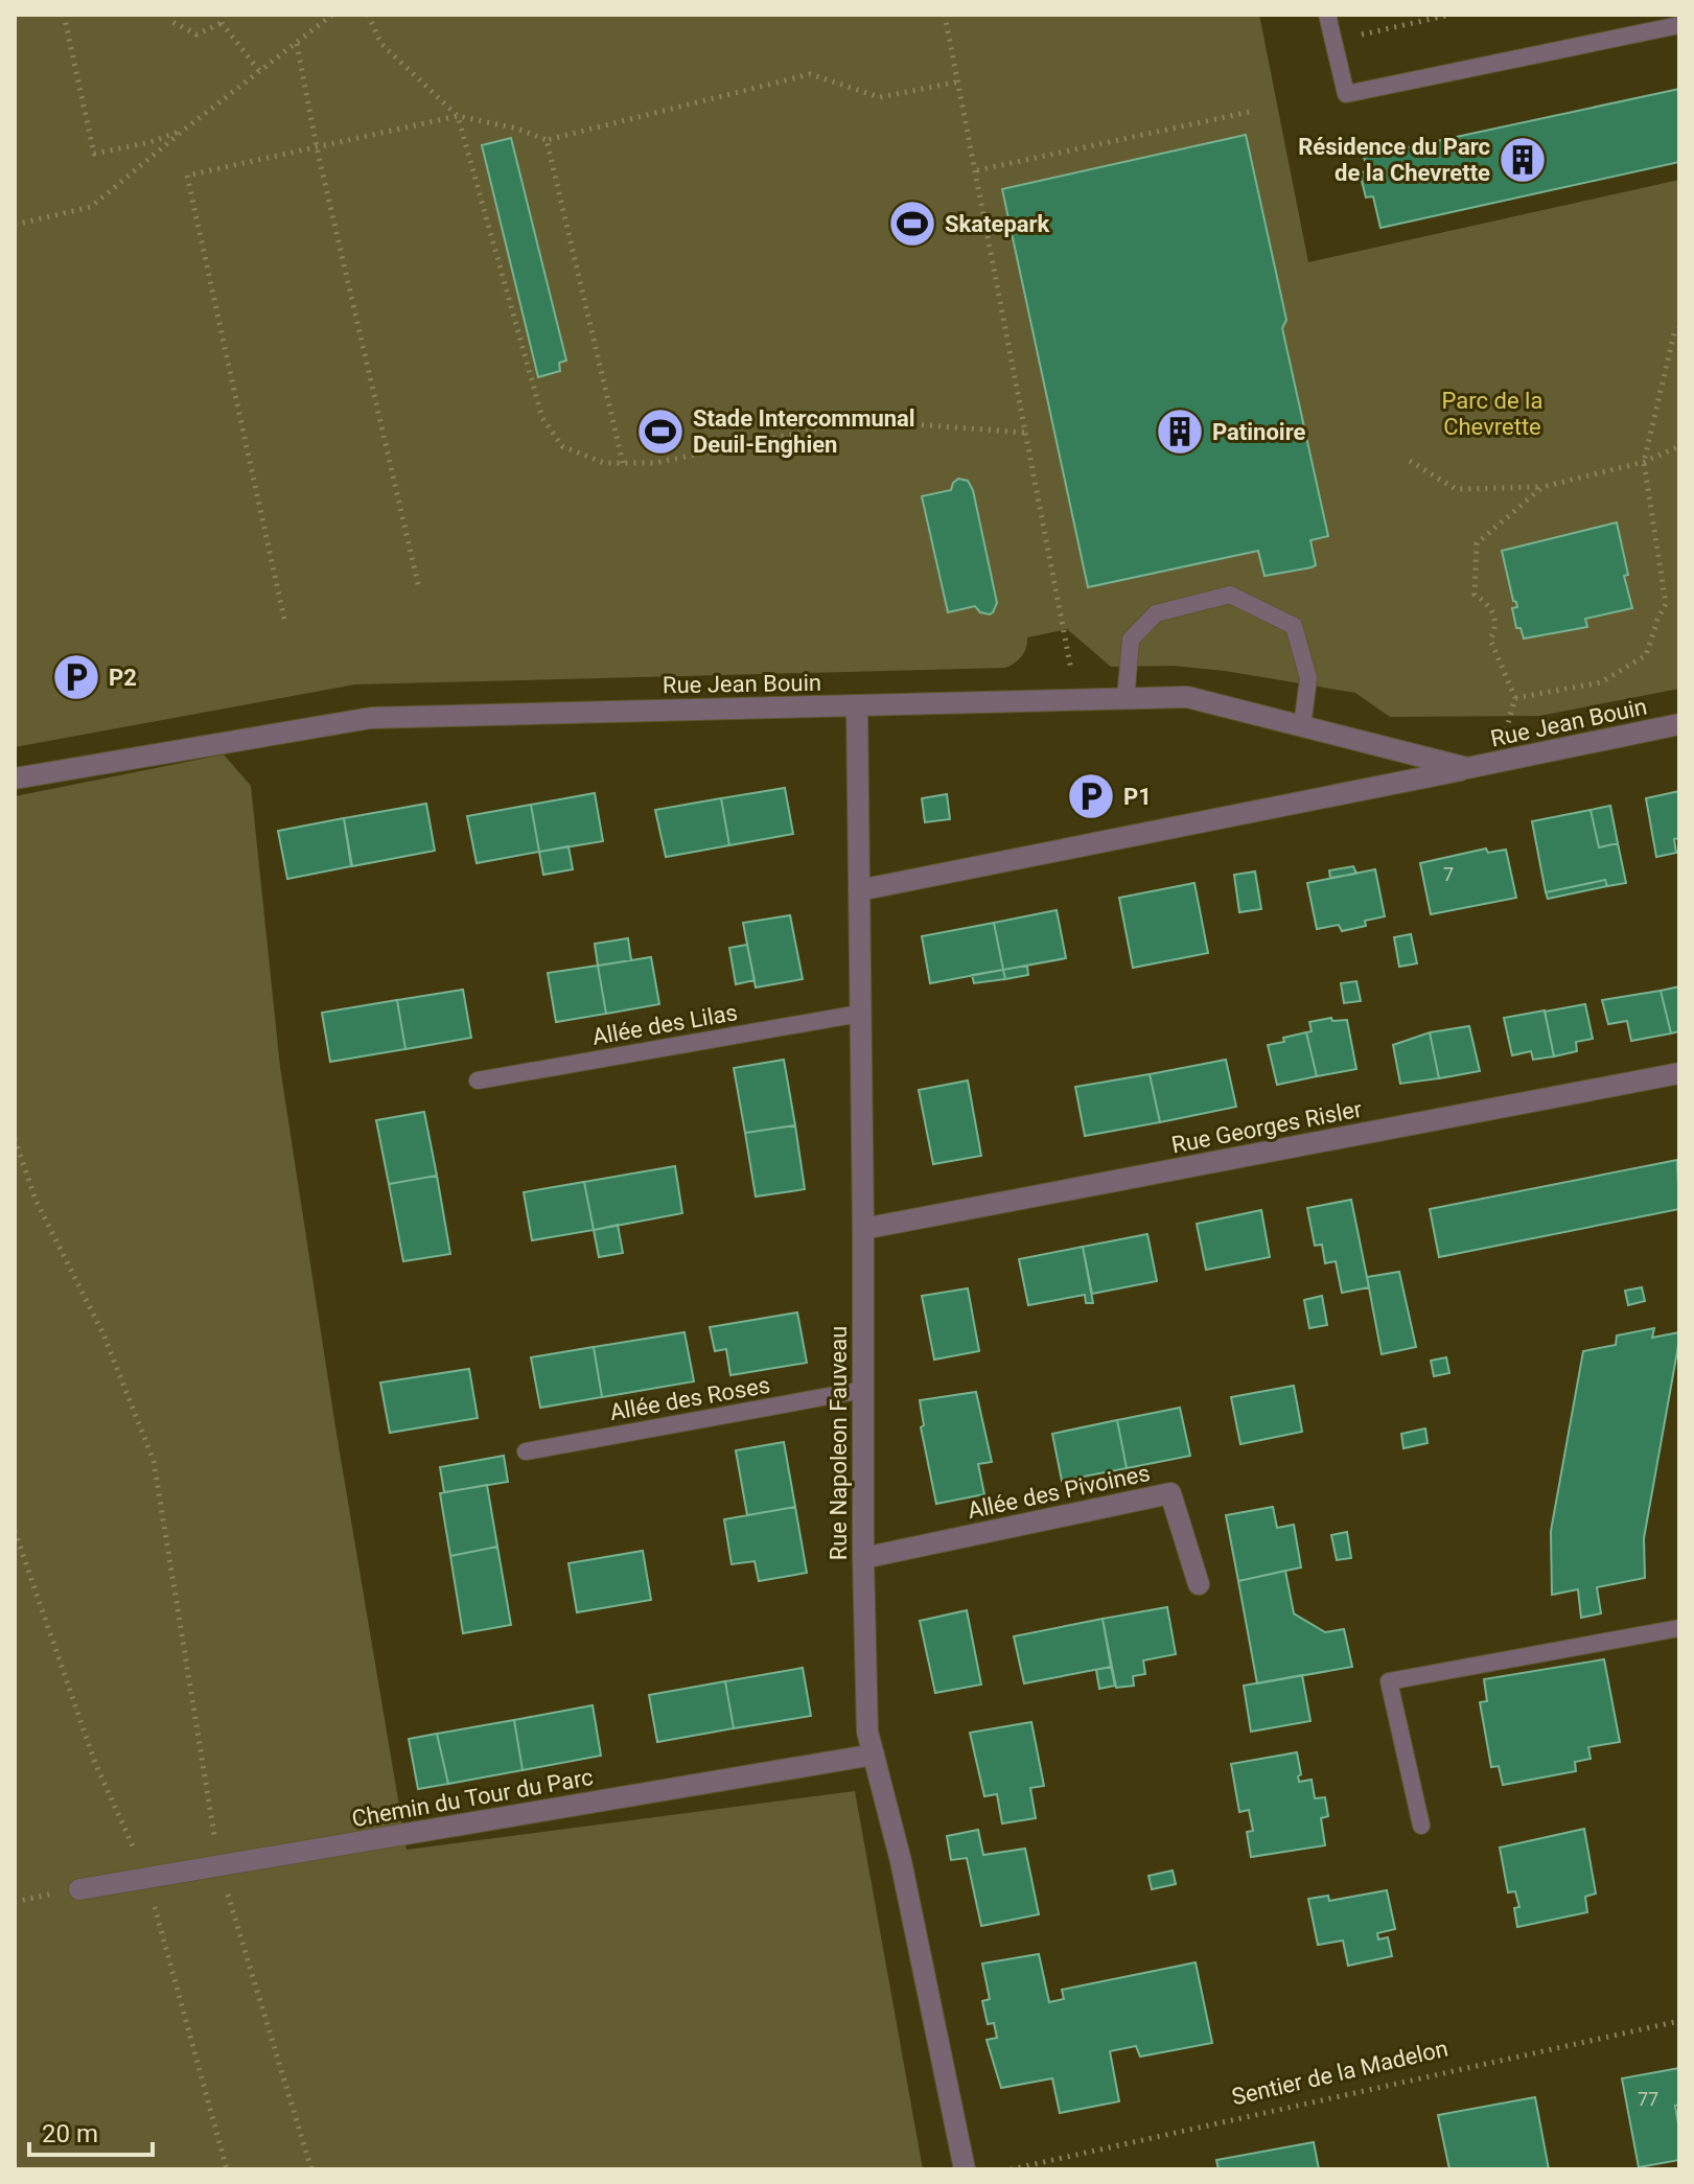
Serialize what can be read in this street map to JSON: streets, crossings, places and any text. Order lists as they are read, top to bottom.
{
  "streets": {
    "street": [
      "Rue Jean Bouin",
      "Rue Georges Risler",
      "Rue Napoleon Fauveau",
      "Allée des Pivoines",
      "Chemin du Tour du Parc"
    ],
    "lane": ["Allée des Lilas", "Allée des Roses"],
    "path": ["Sentier de la Madelon"]
  },
  "crossings": [
    ["Rue Jean Bouin", "Rue Napoleon Fauveau"],
    ["Allée des Lilas", "Rue Napoleon Fauveau"],
    ["Rue Georges Risler", "Rue Napoleon Fauveau"],
    ["Allée des Roses", "Rue Napoleon Fauveau"],
    ["Rue Napoleon Fauveau", "Allée des Pivoines"],
    ["Rue Napoleon Fauveau", "Chemin du Tour du Parc"]
  ],
  "parks": ["Parc de la Chevrette"],
  "places": {
    "building": ["Résidence du Parc de la Chevrette", "Patinoire"],
    "sports": ["Skatepark", "Stade Intercommunal Deuil-Enghien"],
    "parking": ["P2", "P1"]
  },
  "house_numbers": ["7", "77"],
  "scale_bar": "20 m"
}
